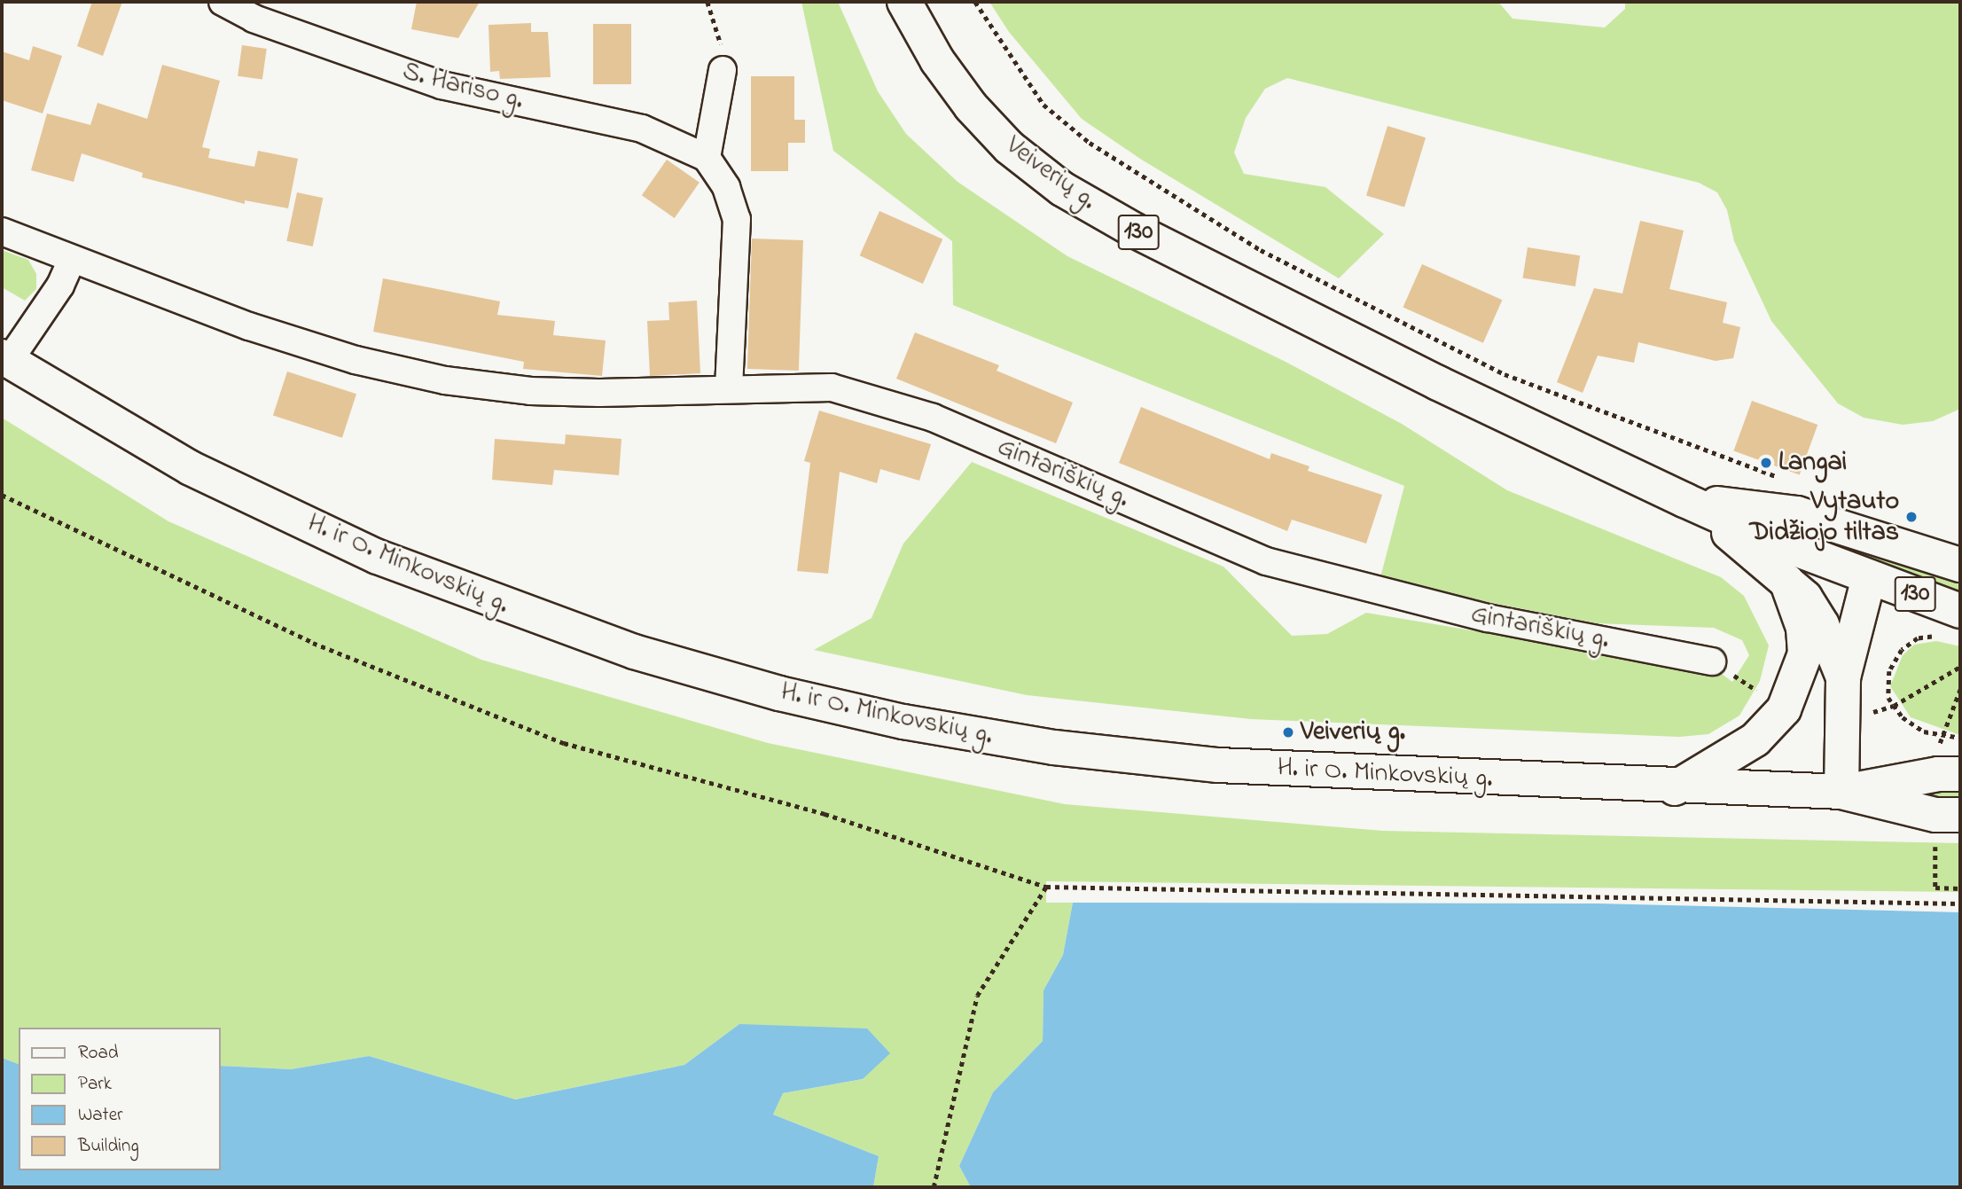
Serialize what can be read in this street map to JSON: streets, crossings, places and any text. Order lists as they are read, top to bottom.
{
  "streets": {
    "main road": ["Veiverių g.", "130", "H. ir O. Minkovskių g."],
    "street": ["S. Hariso g.", "Gintariškių g."]
  },
  "places": ["Langai", "Vytauto Didžiojo tiltas", "Veiverių g."],
  "legend": [
    "Road",
    "Park",
    "Water",
    "Building"
  ]
}
